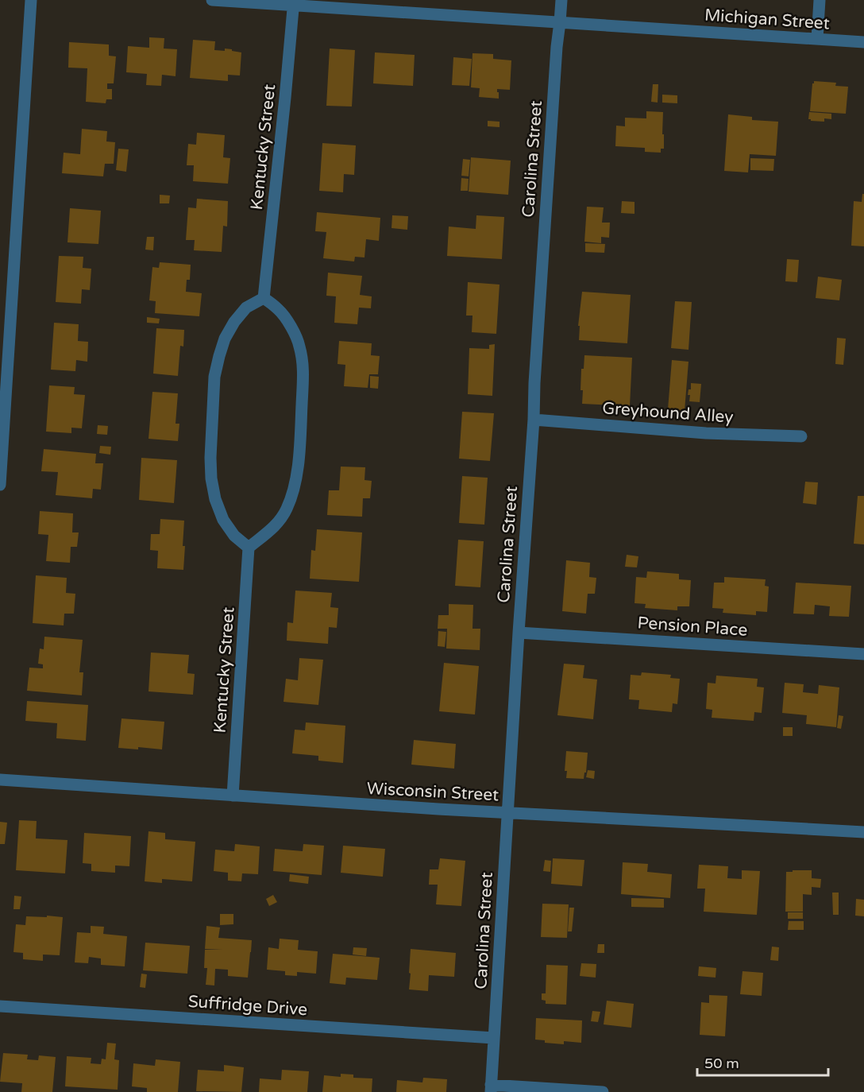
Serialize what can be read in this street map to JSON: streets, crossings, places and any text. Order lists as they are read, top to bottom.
{
  "streets": {
    "street": [
      "Michigan Street",
      "Kentucky Street",
      "Carolina Street",
      "Greyhound Alley",
      "Pension Place",
      "Wisconsin Street",
      "Suffridge Drive"
    ]
  },
  "crossings": [
    ["Michigan Street", "Kentucky Street"],
    ["Michigan Street", "Carolina Street"],
    ["Kentucky Street", "Wisconsin Street"],
    ["Carolina Street", "Greyhound Alley"],
    ["Carolina Street", "Pension Place"],
    ["Carolina Street", "Wisconsin Street"],
    ["Carolina Street", "Suffridge Drive"]
  ],
  "scale_bar": "50 m"
}
